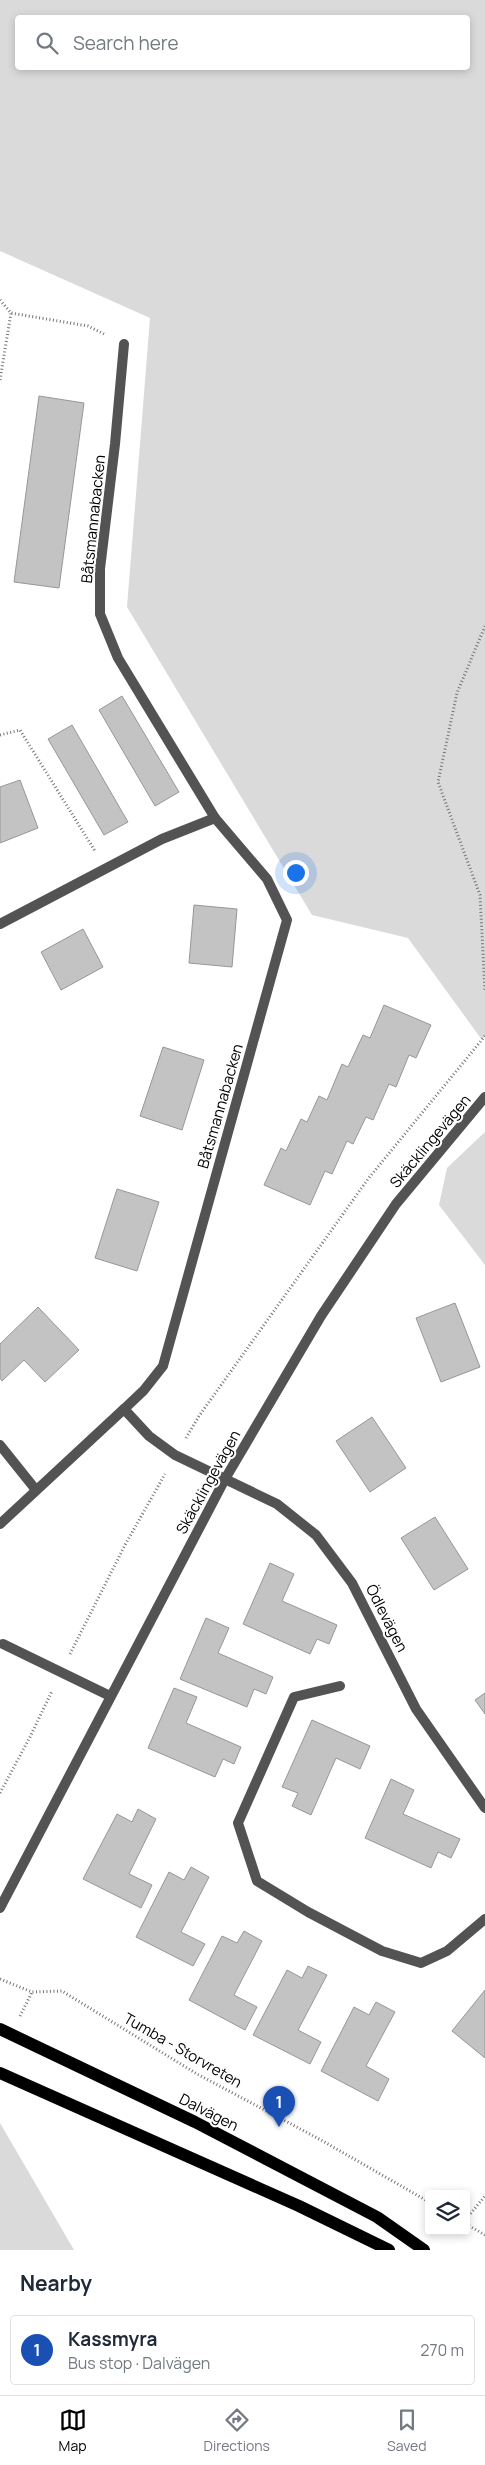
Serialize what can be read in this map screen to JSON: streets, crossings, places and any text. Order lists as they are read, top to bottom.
{
  "streets": {
    "main road": ["Dalvägen"],
    "street": ["Båtsmannabacken", "Skäcklingevägen", "Ödlevägen"],
    "path": ["Tumba - Storvreten"]
  },
  "crossings": [
    ["Båtsmannabacken", "Ödlevägen"],
    ["Skäcklingevägen", "Ödlevägen"]
  ],
  "page": {
    "search": "Search here",
    "pins": "1",
    "heading": "Nearby",
    "list": [
      {
        "mark": "1",
        "name": "Kassmyra",
        "note": "Bus stop · Dalvägen",
        "value": "270 m"
      }
    ],
    "nav": ["Map", "Directions", "Saved"]
  }
}
